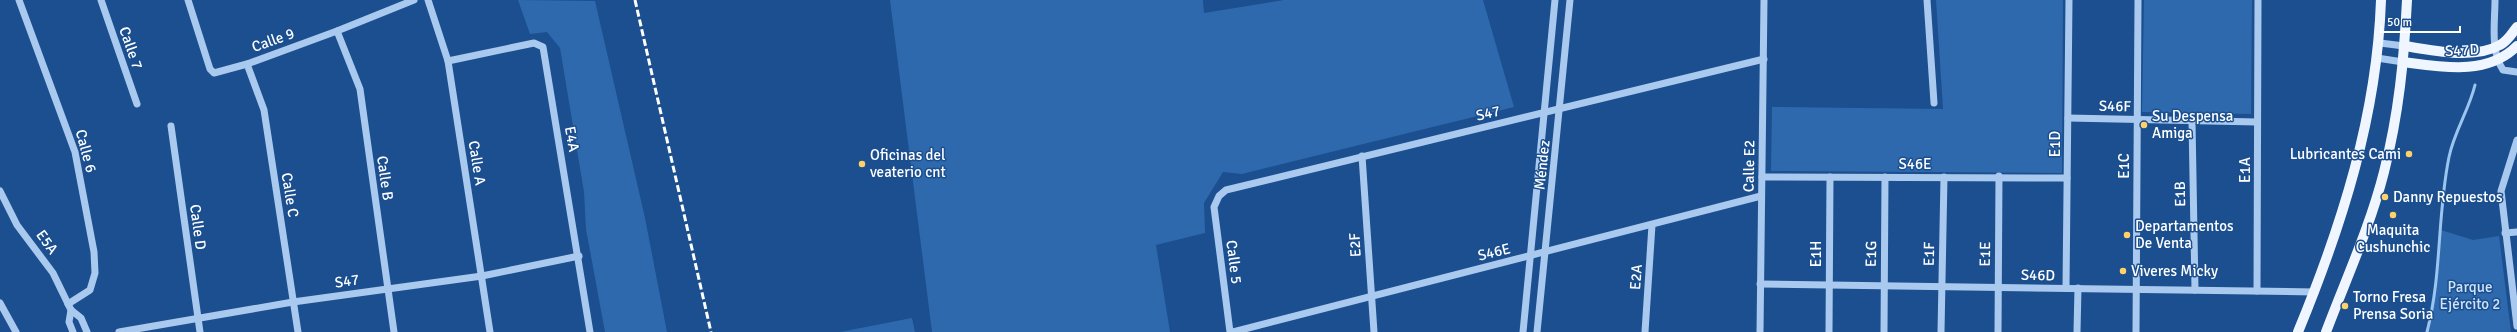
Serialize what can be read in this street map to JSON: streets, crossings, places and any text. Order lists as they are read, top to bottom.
{
  "streets": {
    "main road": ["S47D"],
    "street": [
      "Calle 9",
      "Calle 7",
      "S46F",
      "S47",
      "E4A",
      "E1D",
      "Calle 6",
      "Calle A",
      "S46E",
      "Méndez",
      "Calle E2",
      "E1C",
      "E1A",
      "Calle B",
      "E1B",
      "Calle C",
      "Calle D",
      "E5A",
      "E2F",
      "E1H",
      "E1G",
      "E1F",
      "E1E",
      "Calle 5",
      "S46D",
      "E2A"
    ]
  },
  "crossings": [
    ["Calle 9", "Calle B"],
    ["Calle 9", "Calle C"],
    ["S46F", "E1D"],
    ["S46F", "E1C"],
    ["S46F", "E1A"],
    ["S46F", "E1B"],
    ["S47", "E4A"],
    ["S47", "Calle A"],
    ["S47", "Méndez"],
    ["S47", "Calle E2"],
    ["S47", "Calle B"],
    ["S47", "Calle C"],
    ["S47", "Calle D"],
    ["S47", "E2F"],
    ["S47", "Calle 5"],
    ["E4A", "Calle A"],
    ["E1D", "S46E"],
    ["E1D", "S46D"],
    ["Calle 6", "E5A"],
    ["S46E", "Méndez"],
    ["S46E", "Calle E2"],
    ["S46E", "E2F"],
    ["S46E", "E1H"],
    ["S46E", "E1G"],
    ["S46E", "E1F"],
    ["S46E", "E1E"],
    ["S46E", "E2A"],
    ["Calle E2", "S46D"],
    ["E1C", "S46D"],
    ["E1A", "S46D"],
    ["E1B", "S46D"],
    ["E1H", "S46D"],
    ["E1G", "S46D"],
    ["E1F", "S46D"],
    ["E1E", "S46D"]
  ],
  "parks": ["Parque Ejército 2"],
  "places": [
    "Su Despensa Amiga",
    "Lubricantes Cami",
    "Oficinas del veaterio cnt",
    "Danny Repuestos",
    "Maquita Cushunchic",
    "Departamentos De Venta",
    "Viveres Micky",
    "Torno Fresa Prensa Soria"
  ],
  "scale_bar": "50 m"
}
